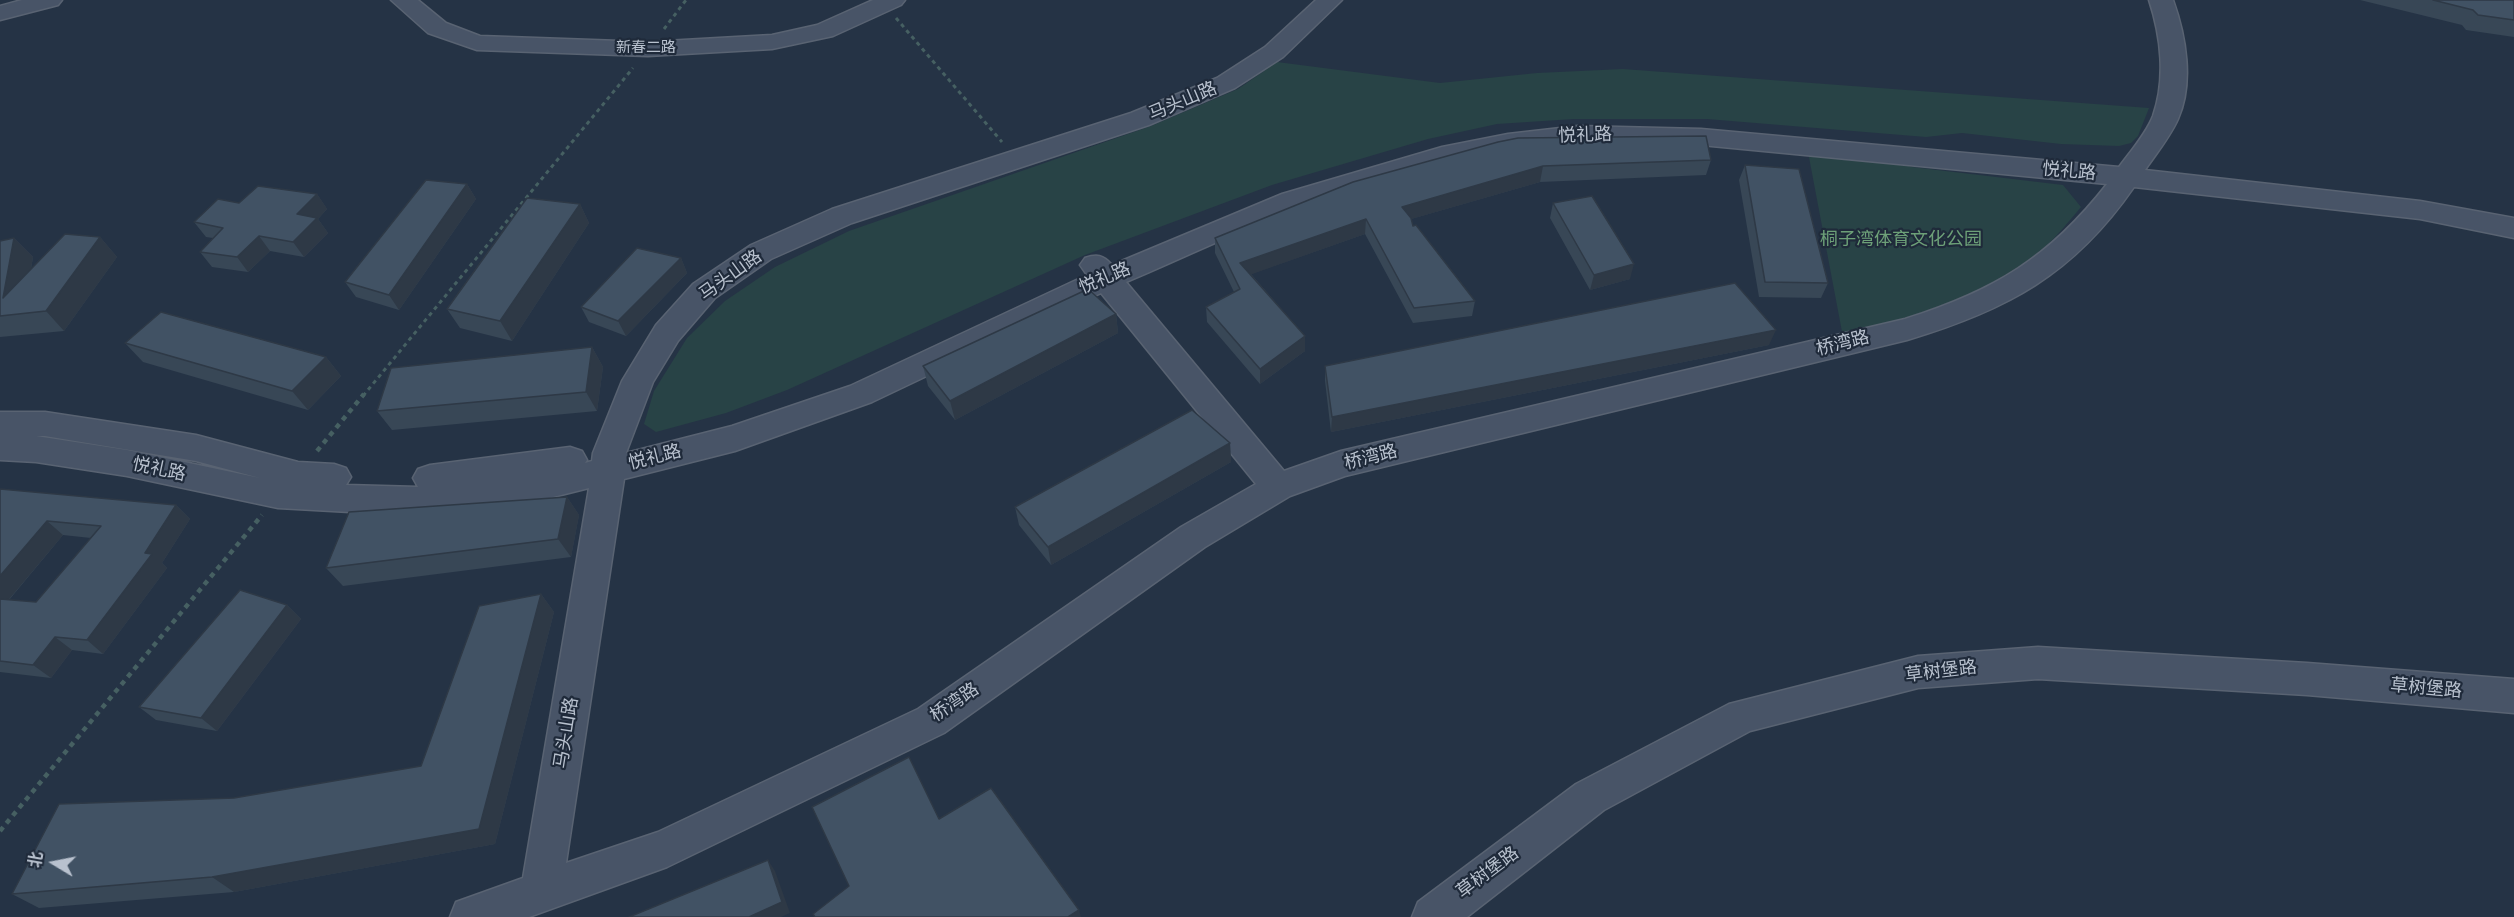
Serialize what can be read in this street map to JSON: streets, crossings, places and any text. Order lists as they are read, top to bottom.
{
  "streets": {
    "street": [
      "新春二路",
      "马头山路",
      "悦礼路",
      "桥湾路",
      "草树堡路"
    ]
  },
  "crossings": [
    ["马头山路", "悦礼路"],
    ["马头山路", "桥湾路"],
    ["悦礼路", "桥湾路"]
  ],
  "parks": ["桐子湾体育文化公园"],
  "north": "left"
}
